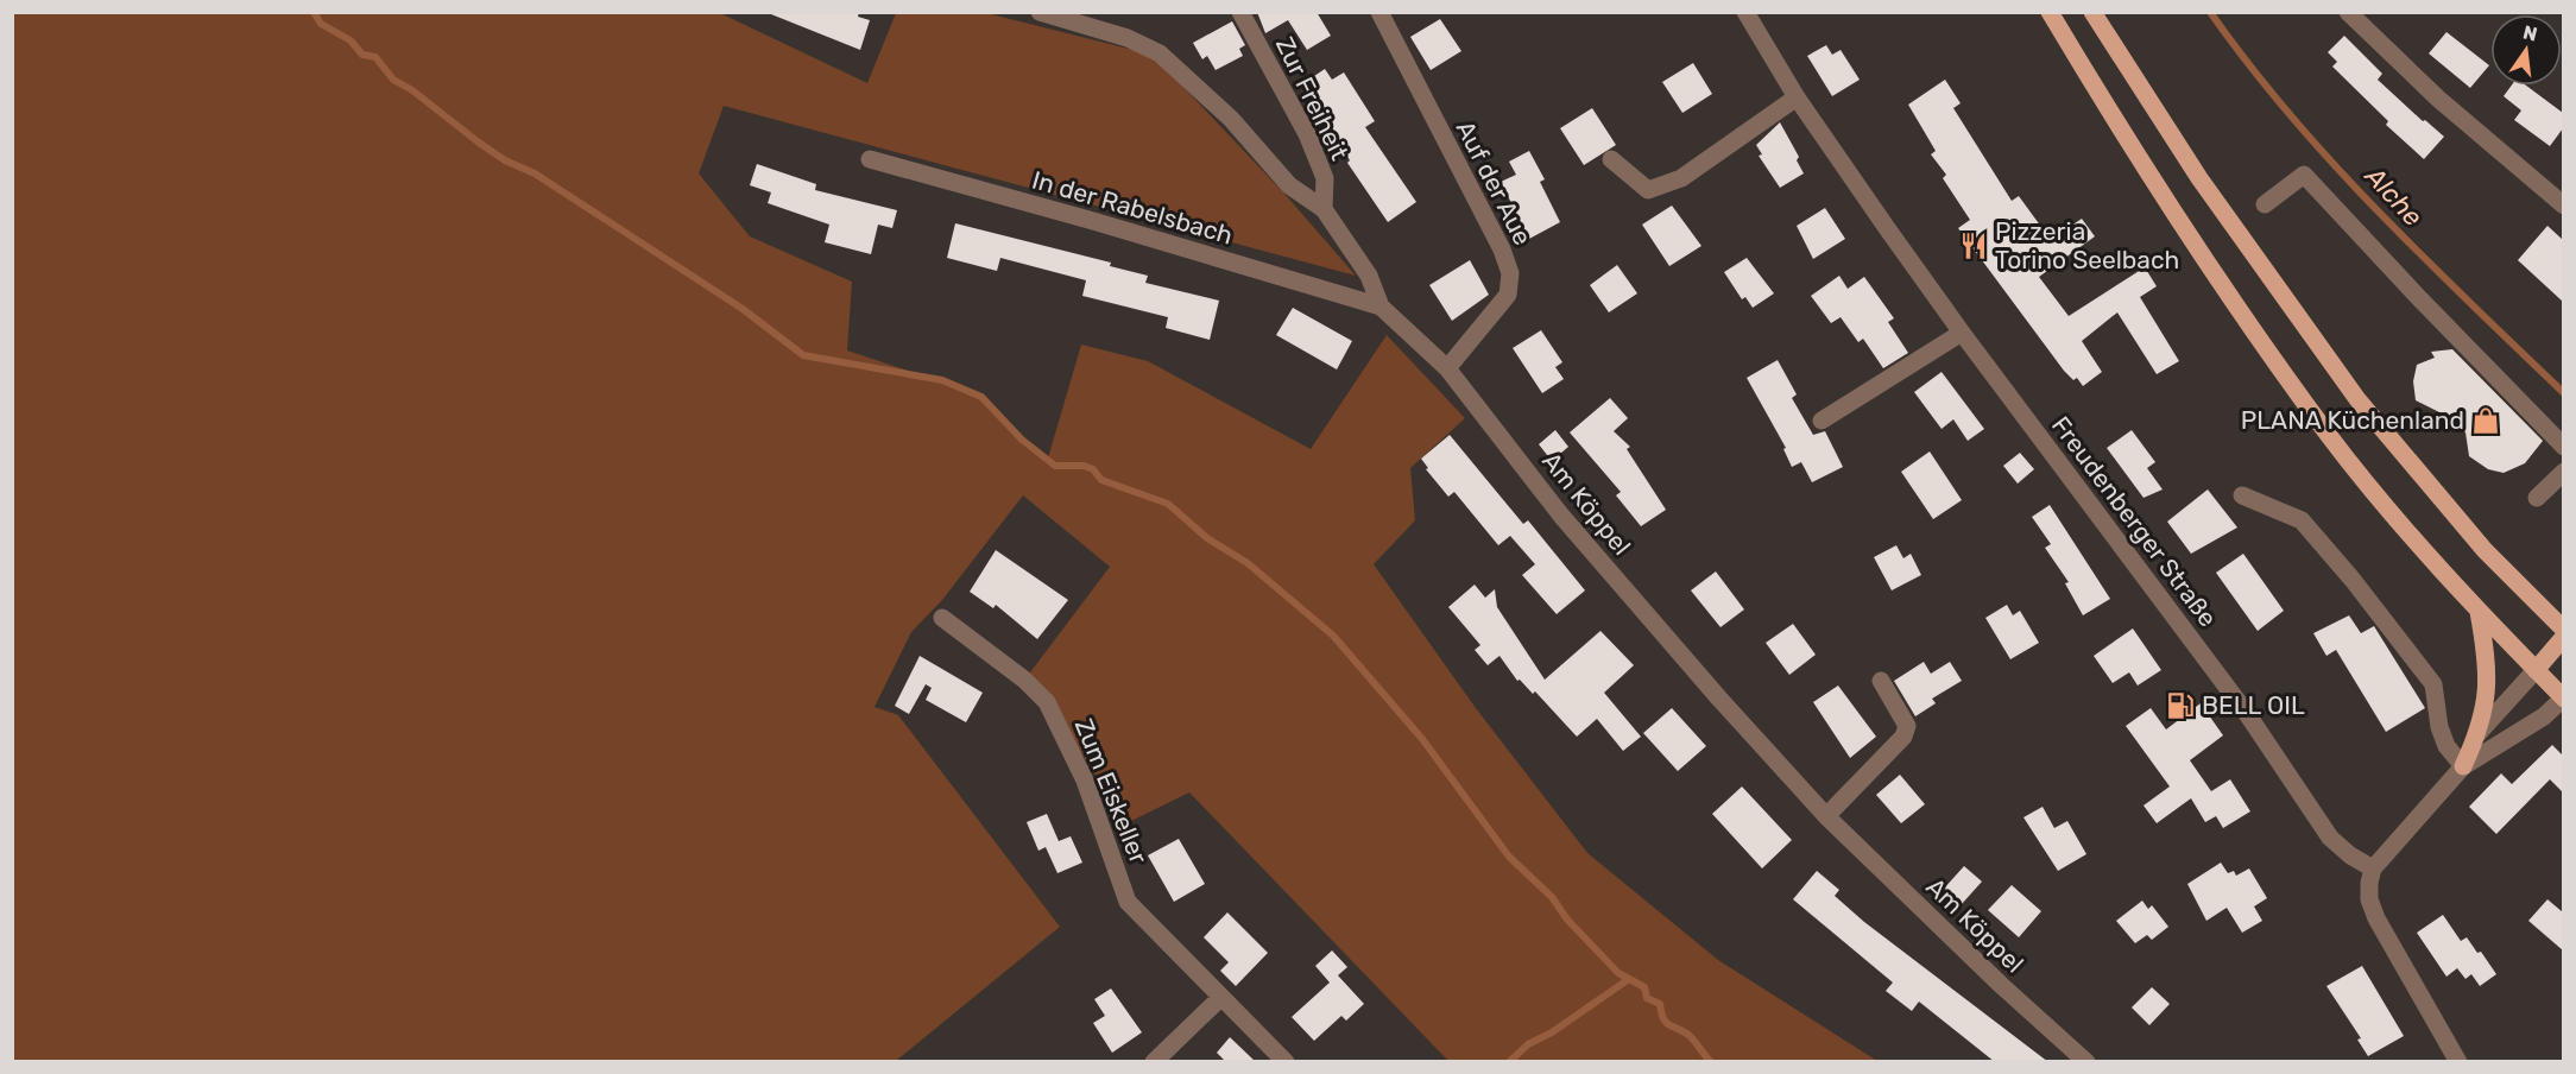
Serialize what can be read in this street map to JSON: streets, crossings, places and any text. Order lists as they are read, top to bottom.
{
  "streets": {
    "street": [
      "Zur Freiheit",
      "Auf der Aue",
      "In der Rabelsbach",
      "Am Köppel",
      "Freudenberger Straße",
      "Zum Eiskeller"
    ]
  },
  "crossings": [
    ["Zur Freiheit", "Am Köppel"],
    ["Auf der Aue", "Am Köppel"],
    ["In der Rabelsbach", "Am Köppel"]
  ],
  "water": ["Alche"],
  "places": {
    "restaurant": ["Pizzeria Torino Seelbach"],
    "shop": ["PLANA Küchenland"],
    "fuel station": ["BELL OIL"]
  },
  "north": "top"
}
